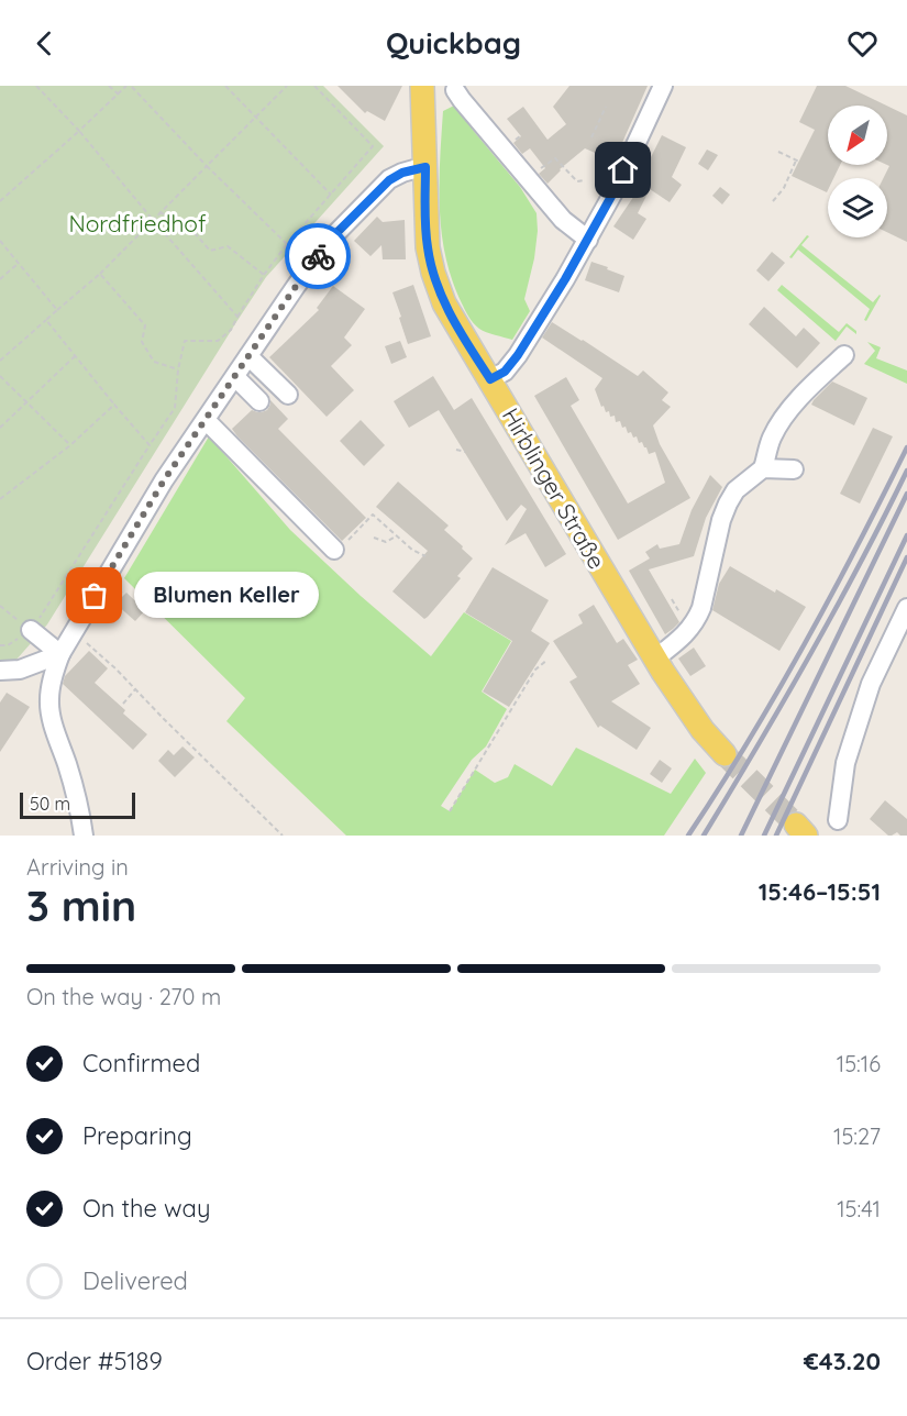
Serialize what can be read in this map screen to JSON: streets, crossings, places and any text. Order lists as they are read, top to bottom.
{
  "streets": {
    "main road": ["Hirblinger Straße"]
  },
  "parks": ["Nordfriedhof"],
  "places": ["Blumen Keller"],
  "scale_bar": "50 m",
  "north": "bottom left",
  "page": {
    "header": "Quickbag",
    "bubble": "Blumen Keller",
    "scale": "50 m",
    "heading": ["3 min", "Arriving in", "15:46–15:51"],
    "panel": ["Order #5189", "€43.20"],
    "bar": "On the way · 270 m",
    "list": [
      ["Confirmed", "15:16"],
      ["Preparing", "15:27"],
      ["On the way", "15:41"],
      "Delivered"
    ]
  }
}
